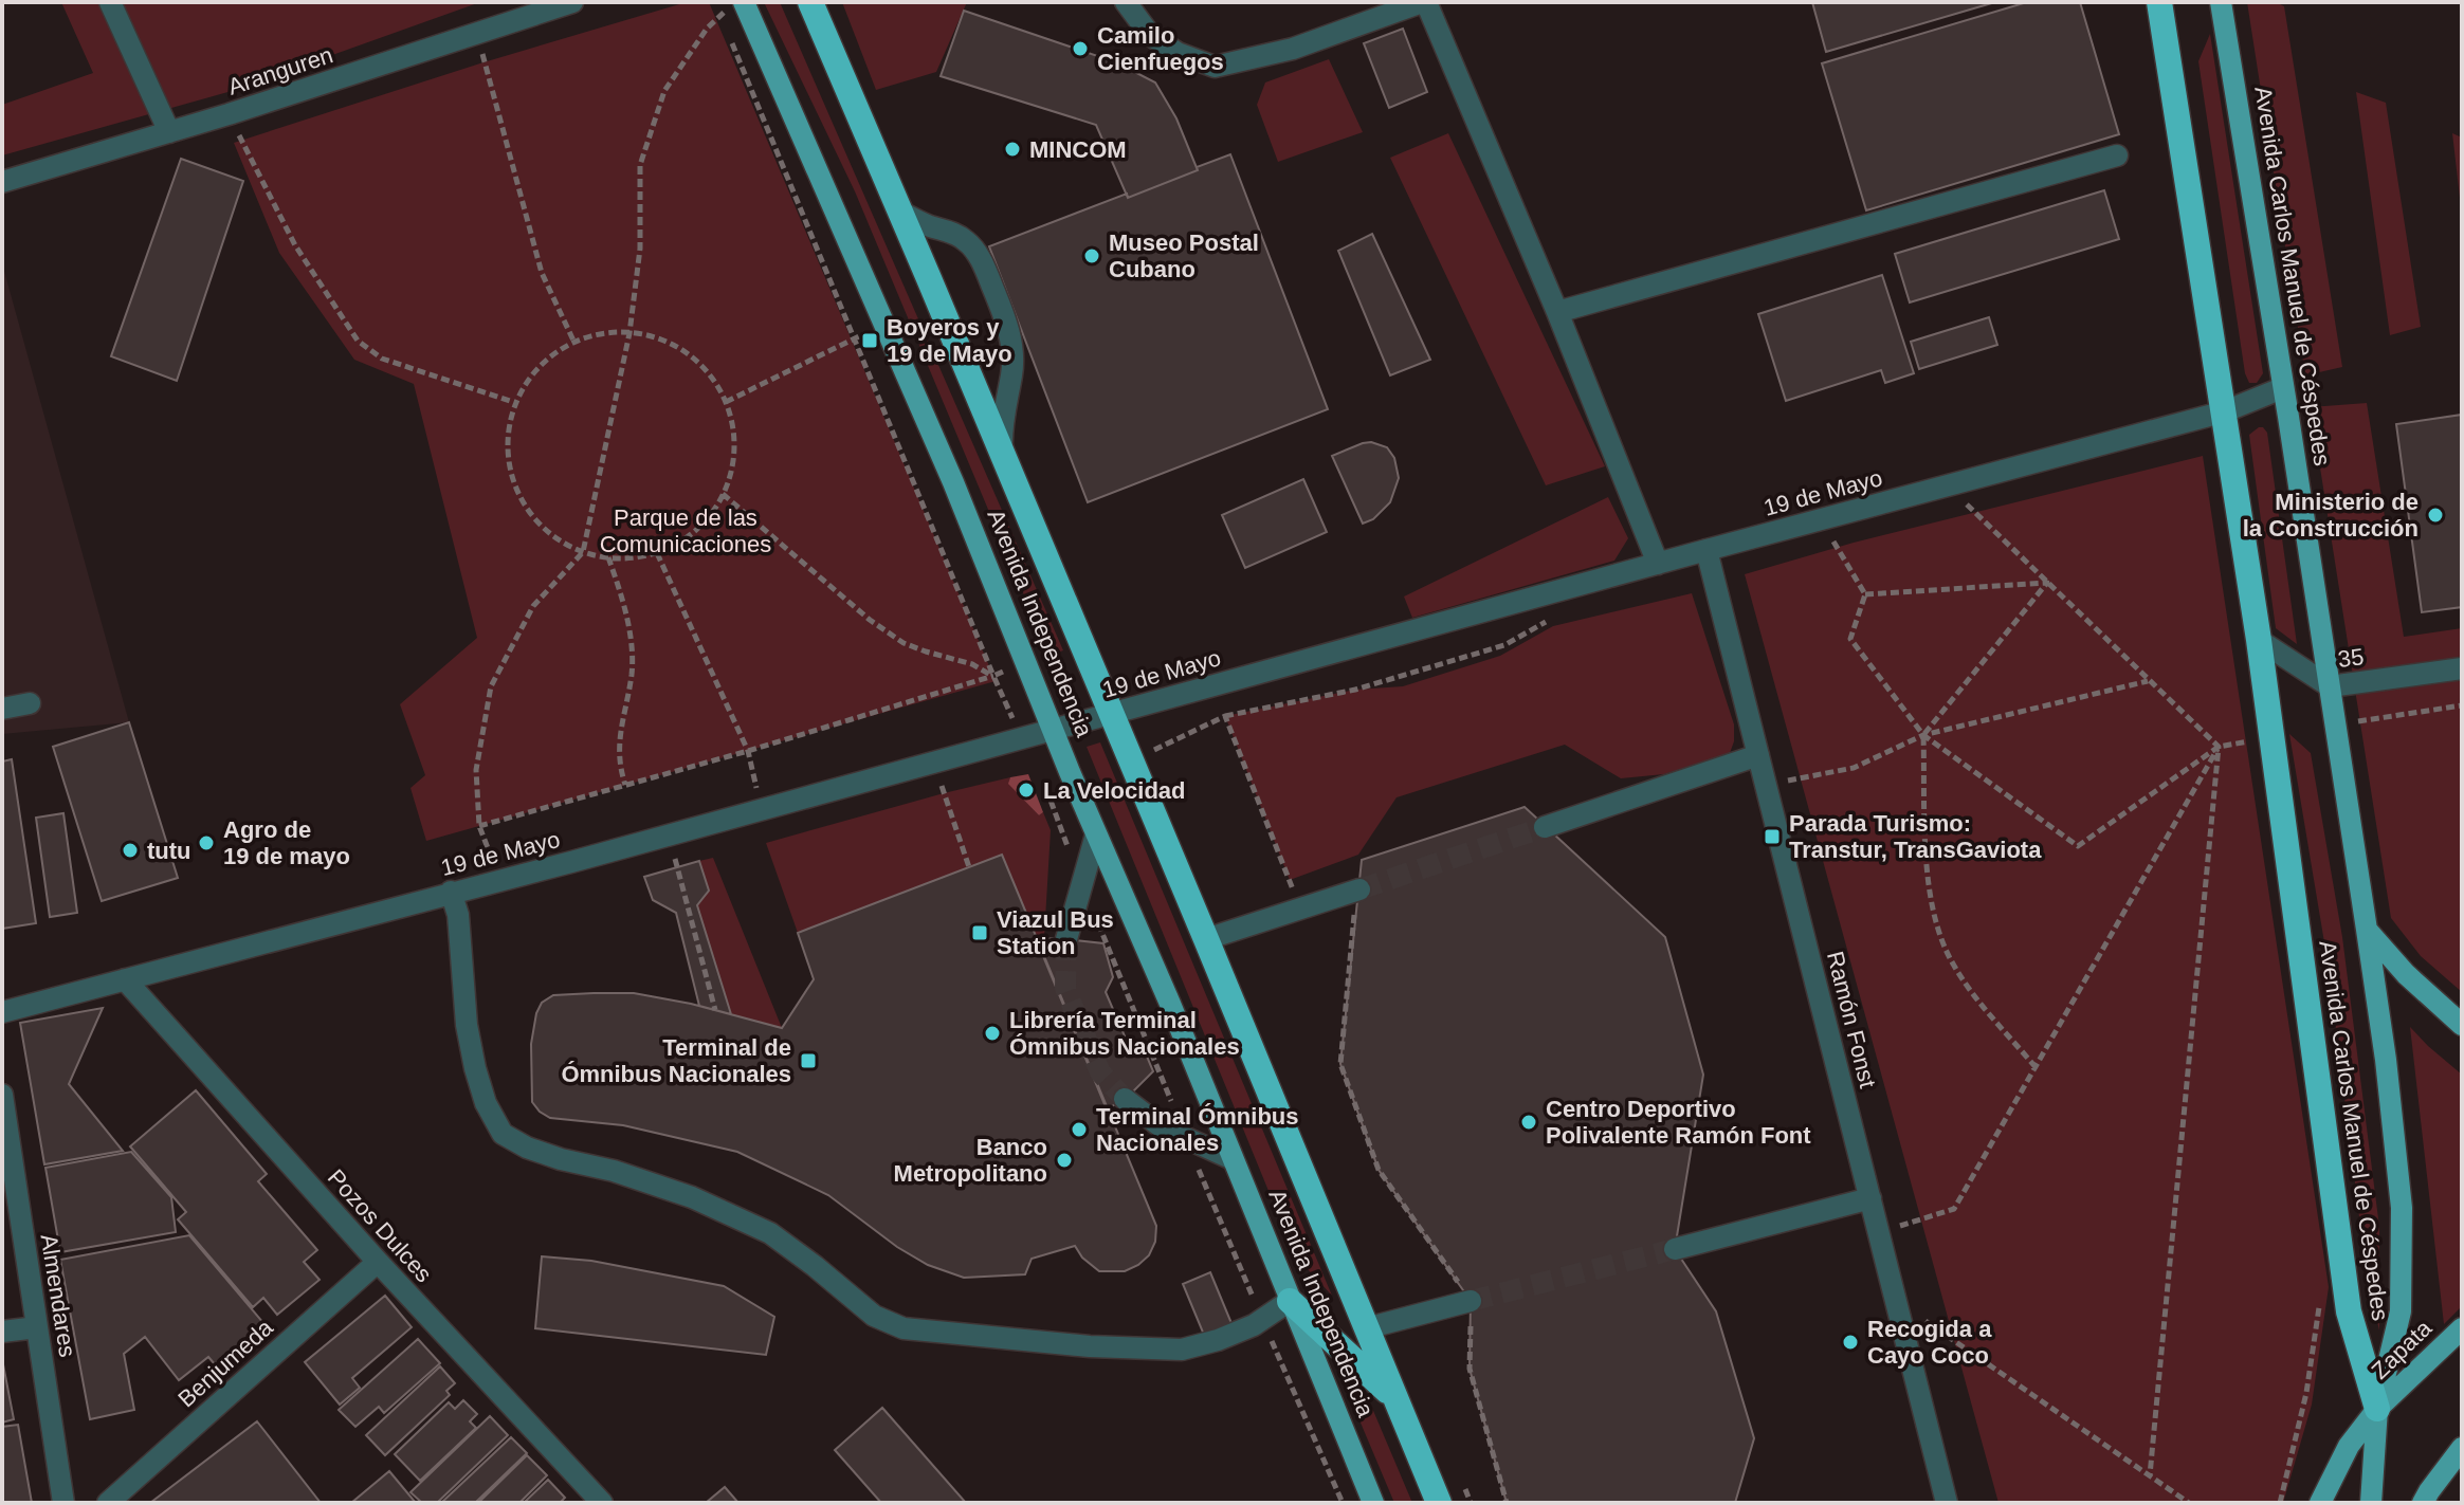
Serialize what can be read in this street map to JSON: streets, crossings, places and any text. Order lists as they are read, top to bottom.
{
  "streets": {
    "highway": ["Avenida Carlos Manuel de Céspedes", "Avenida Independencia"],
    "main road": ["Zapata"],
    "street": [
      "Aranguren",
      "19 de Mayo",
      "35",
      "Ramón Fonst",
      "Pozos Dulces",
      "Almendares",
      "Benjumeda"
    ]
  },
  "crossings": [
    ["Avenida Carlos Manuel de Céspedes", "19 de Mayo"],
    ["Avenida Carlos Manuel de Céspedes", "35"],
    ["Avenida Carlos Manuel de Céspedes", "Zapata"],
    ["19 de Mayo", "Avenida Independencia"],
    ["19 de Mayo", "Ramón Fonst"],
    ["19 de Mayo", "Pozos Dulces"],
    ["Pozos Dulces", "Benjumeda"]
  ],
  "parks": ["Parque de las Comunicaciones"],
  "places": {
    "other": [
      "Camilo Cienfuegos",
      "MINCOM",
      "Museo Postal Cubano",
      "Ministerio de la Construcción",
      "La Velocidad",
      "Agro de 19 de mayo",
      "tutu",
      "Librería Terminal Ómnibus Nacionales",
      "Centro Deportivo Polivalente Ramón Font",
      "Terminal Ómnibus Nacionales",
      "Banco Metropolitano",
      "Recogida a Cayo Coco"
    ],
    "transit": [
      "Boyeros y 19 de Mayo",
      "Parada Turismo: Transtur, TransGaviota",
      "Viazul Bus Station",
      "Terminal de Ómnibus Nacionales"
    ]
  }
}
